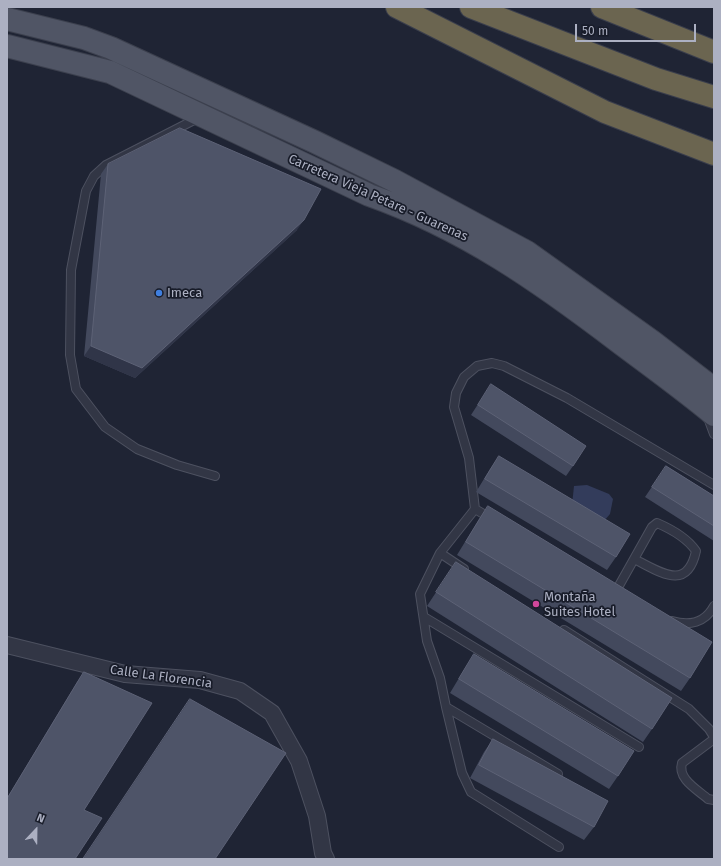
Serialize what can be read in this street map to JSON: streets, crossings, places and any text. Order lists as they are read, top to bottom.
{
  "streets": {
    "main road": ["Carretera Vieja Petare - Guarenas"],
    "street": ["Calle La Florencia"]
  },
  "places": ["Imeca", "Montaña Suites Hotel"],
  "scale_bar": "50 m",
  "north": "top"
}
